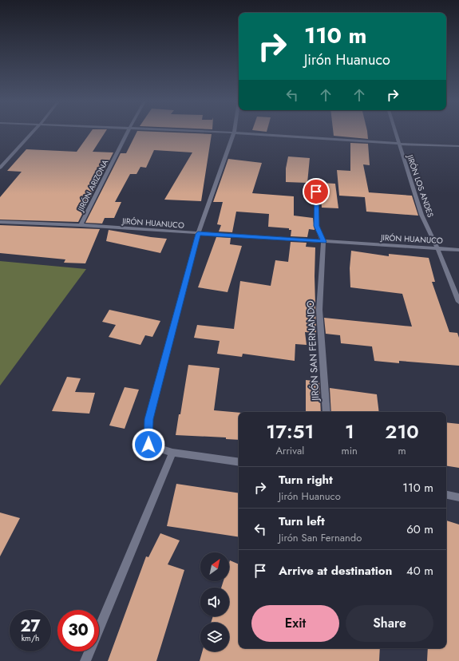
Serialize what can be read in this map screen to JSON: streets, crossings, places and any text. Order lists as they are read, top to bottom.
{
  "streets": {
    "street": [
      "JIRÓN ARIZONA",
      "JIRÓN LOS ANDES",
      "JIRÓN HUANUCO",
      "JIRÓN SAN FERNANDO"
    ]
  },
  "crossings": [
    ["JIRÓN ARIZONA", "JIRÓN HUANUCO"],
    ["JIRÓN LOS ANDES", "JIRÓN HUANUCO"],
    ["JIRÓN HUANUCO", "JIRÓN SAN FERNANDO"]
  ],
  "north": "top right",
  "page": {
    "turn": ["110 m", "Jirón Huanuco"],
    "eta": [
      "17:51",
      "Arrival",
      "1",
      "min",
      "210",
      "m"
    ],
    "list": [
      {
        "name": "Turn right",
        "note": "Jirón Huanuco",
        "value": "110 m"
      },
      {
        "name": "Turn left",
        "note": "Jirón San Fernando",
        "value": "60 m"
      },
      {
        "name": "Arrive at destination",
        "value": "40 m"
      }
    ],
    "buttons": ["Exit", "Share"],
    "speed": "27 km/h",
    "limit": "30"
  }
}
